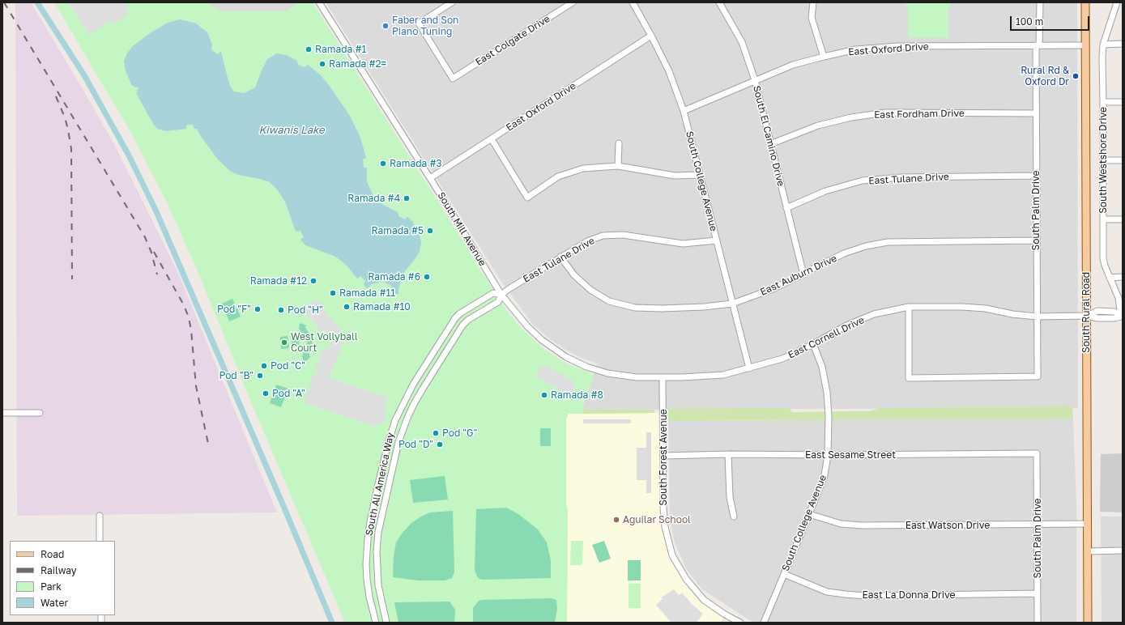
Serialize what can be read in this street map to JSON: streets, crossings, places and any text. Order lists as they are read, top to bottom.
{
  "streets": {
    "main road": ["South Rural Road"],
    "street": [
      "East Colgate Drive",
      "East Oxford Drive",
      "East Fordham Drive",
      "South El Camino Drive",
      "South Westshore Drive",
      "East Tulane Drive",
      "South College Avenue",
      "South Palm Drive",
      "South Mill Avenue",
      "East Auburn Drive",
      "East Cornell Drive",
      "East Sesame Street",
      "South Forest Avenue",
      "South All America Way",
      "East Watson Drive",
      "East La Donna Drive"
    ]
  },
  "crossings": [
    ["East Oxford Drive", "South El Camino Drive"],
    ["East Oxford Drive", "South College Avenue"],
    ["East Oxford Drive", "South Palm Drive"],
    ["East Oxford Drive", "South Mill Avenue"],
    ["East Oxford Drive", "South Rural Road"],
    ["East Fordham Drive", "South El Camino Drive"],
    ["East Fordham Drive", "South Palm Drive"],
    ["South El Camino Drive", "East Tulane Drive"],
    ["South El Camino Drive", "East Auburn Drive"],
    ["South Westshore Drive", "East Cornell Drive"],
    ["East Tulane Drive", "South College Avenue"],
    ["East Tulane Drive", "South Palm Drive"],
    ["East Tulane Drive", "South Mill Avenue"],
    ["East Tulane Drive", "East Auburn Drive"],
    ["East Tulane Drive", "South All America Way"],
    ["South College Avenue", "East Auburn Drive"],
    ["South College Avenue", "East Cornell Drive"],
    ["South College Avenue", "East Sesame Street"],
    ["South College Avenue", "East Watson Drive"],
    ["South College Avenue", "East La Donna Drive"],
    ["South Palm Drive", "East Auburn Drive"],
    ["South Palm Drive", "East Cornell Drive"],
    ["South Palm Drive", "East Sesame Street"],
    ["South Palm Drive", "East Watson Drive"],
    ["South Palm Drive", "East La Donna Drive"],
    ["South Mill Avenue", "East Cornell Drive"],
    ["South Mill Avenue", "South Forest Avenue"],
    ["South Mill Avenue", "South All America Way"],
    ["South Rural Road", "East Cornell Drive"],
    ["South Rural Road", "East Watson Drive"],
    ["East Cornell Drive", "South Forest Avenue"],
    ["East Sesame Street", "South Forest Avenue"]
  ],
  "water": ["Kiwanis Lake"],
  "places": [
    "Faber and Son Piano Tuning",
    "Ramada #1",
    "Ramada #2=",
    "Rural Rd & Oxford Dr",
    "Ramada #3",
    "Ramada #4",
    "Ramada #5",
    "Ramada #6",
    "Ramada #12",
    "Ramada #11",
    "Ramada #10",
    "Pod \"F\"",
    "Pod \"H\"",
    "West Vollyball Court",
    "Pod \"C\"",
    "Pod \"B\"",
    "Pod \"A\"",
    "Ramada #8",
    "Pod \"G\"",
    "Pod \"D\"",
    "Aguilar School"
  ],
  "legend": [
    "Road",
    "Railway",
    "Park",
    "Water"
  ],
  "scale_bar": "100 m"
}
